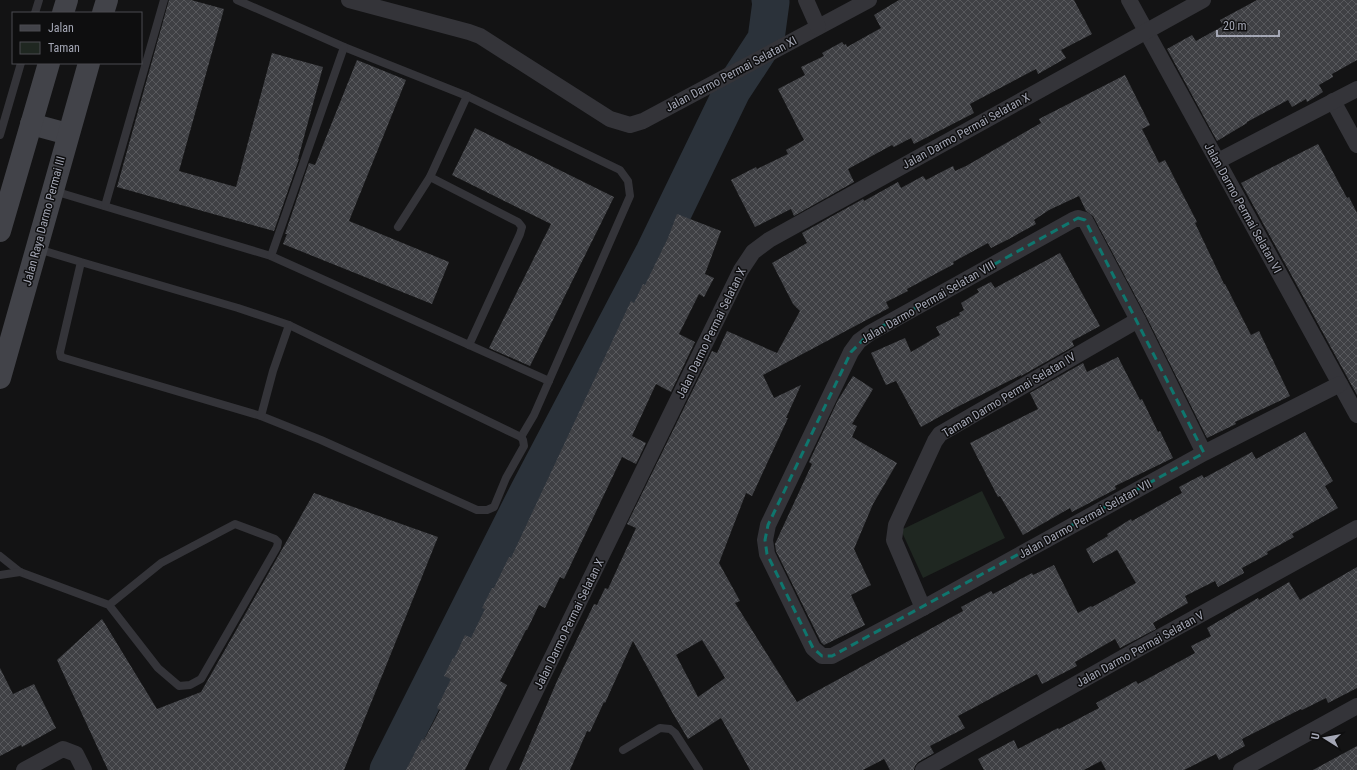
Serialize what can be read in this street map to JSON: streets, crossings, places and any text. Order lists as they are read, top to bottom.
{
  "streets": {
    "main road": ["Jalan Raya Darmo Permai III"],
    "street": [
      "Jalan Darmo Permai Selatan XI",
      "Jalan Darmo Permai Selatan X",
      "Jalan Darmo Permai Selatan VI",
      "Jalan Darmo Permai Selatan VIII",
      "Taman Darmo Permai Selatan IV",
      "Jalan Darmo Permai Selatan VII",
      "Jalan Darmo Permai Selatan V"
    ]
  },
  "crossings": [
    ["Jalan Darmo Permai Selatan X", "Jalan Darmo Permai Selatan VI"],
    ["Jalan Darmo Permai Selatan VI", "Jalan Darmo Permai Selatan VII"],
    ["Jalan Darmo Permai Selatan VIII", "Taman Darmo Permai Selatan IV"],
    ["Jalan Darmo Permai Selatan VIII", "Jalan Darmo Permai Selatan VII"],
    ["Taman Darmo Permai Selatan IV", "Jalan Darmo Permai Selatan VII"]
  ],
  "legend": ["Jalan", "Taman"],
  "scale_bar": "20 m",
  "north": "left"
}
